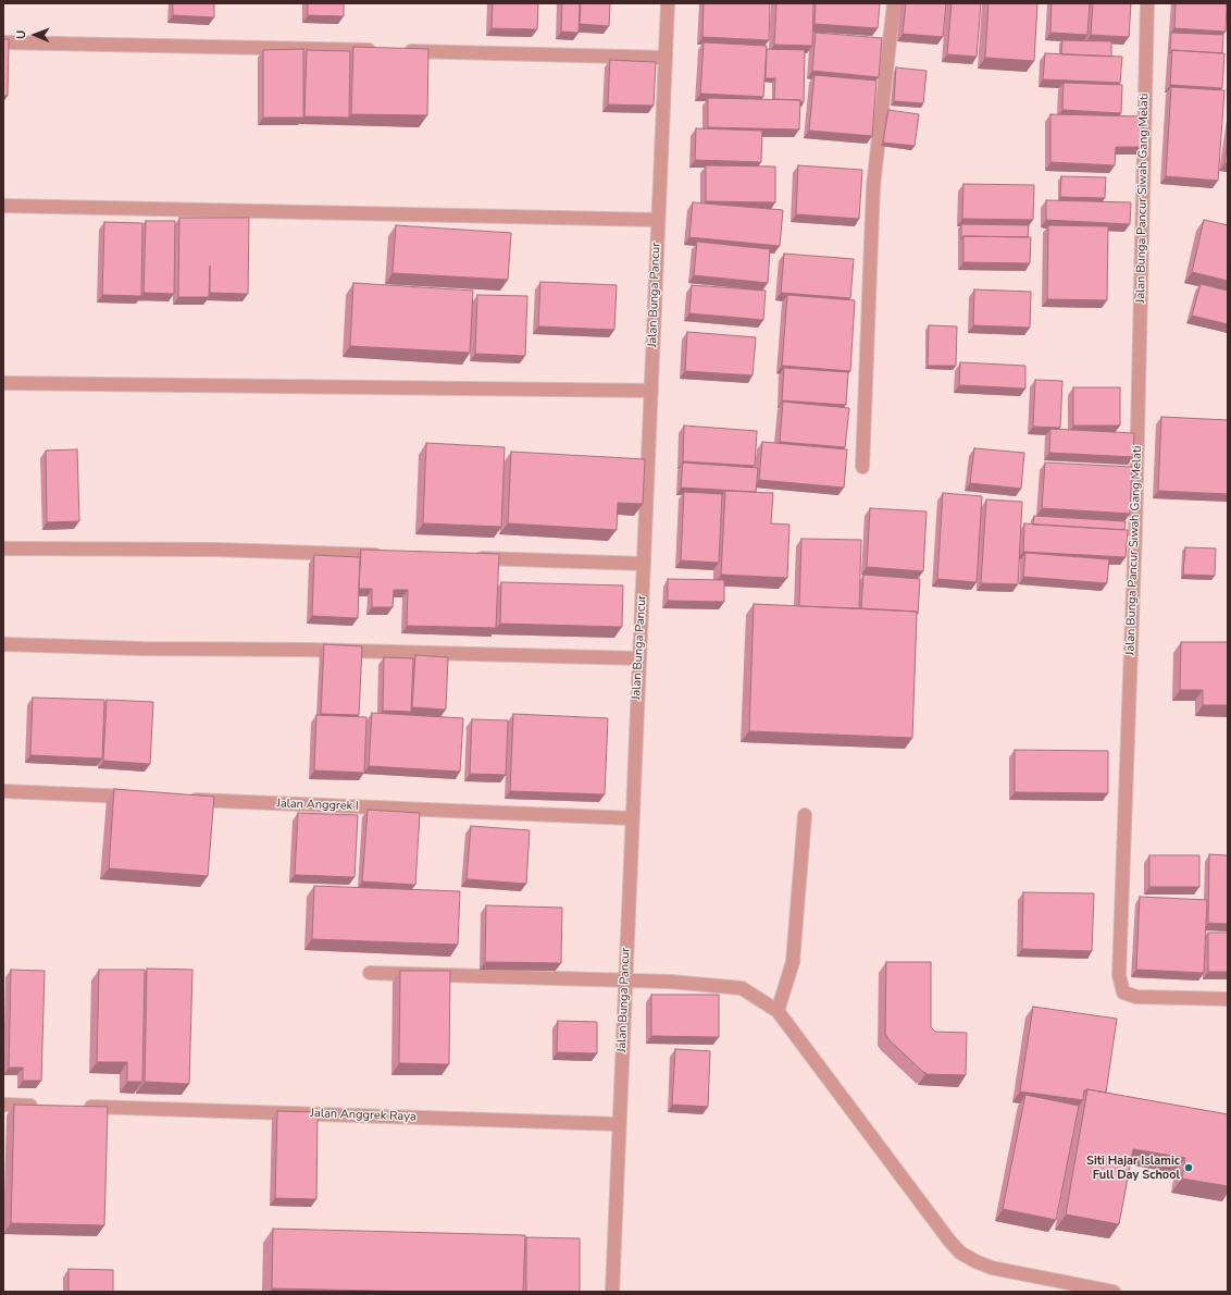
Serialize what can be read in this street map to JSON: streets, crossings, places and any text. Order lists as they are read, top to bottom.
{
  "streets": {
    "street": [
      "Jalan Bunga Pancur Siwah Gang Melati",
      "Jalan Bunga Pancur",
      "Jalan Anggrek I",
      "Jalan Anggrek Raya"
    ]
  },
  "crossings": [
    ["Jalan Bunga Pancur", "Jalan Anggrek I"],
    ["Jalan Bunga Pancur", "Jalan Anggrek Raya"]
  ],
  "places": ["Siti Hajar Islamic Full Day School"],
  "north": "left"
}
